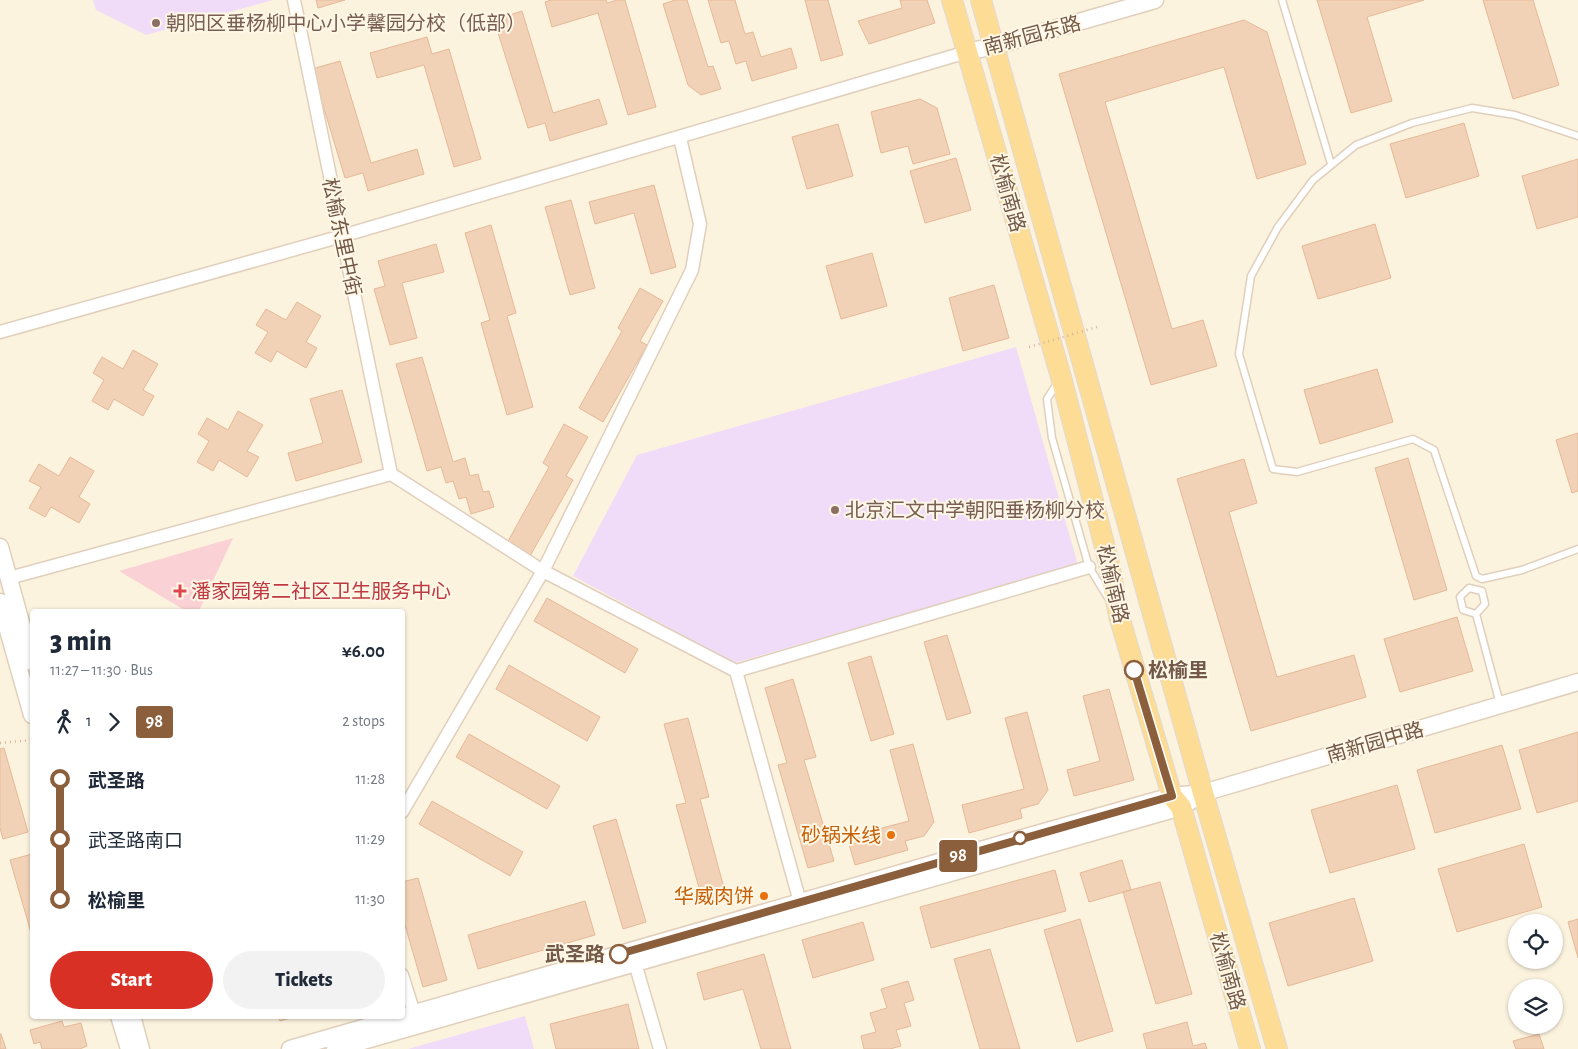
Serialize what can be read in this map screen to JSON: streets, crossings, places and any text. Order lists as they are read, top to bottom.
{
  "streets": {
    "main road": ["松榆南路"],
    "street": ["南新园东路", "松榆东里中街", "南新园中路"]
  },
  "crossings": [
    ["南新园东路", "松榆南路"],
    ["松榆南路", "南新园中路"]
  ],
  "places": {
    "other": [
      "朝阳区垂杨柳中心小学馨园分校（低部）",
      "北京汇文中学朝阳垂杨柳分校",
      "松榆里",
      "砂锅米线",
      "华威肉饼",
      "武圣路"
    ],
    "health": ["潘家园第二社区卫生服务中心"]
  },
  "lines": ["bus line 98"],
  "page": {
    "on_map": "98",
    "heading": ["3 min", "11:27 – 11:30 · Bus", "¥6.00"],
    "legs": ["1", "98", "2 stops"],
    "list": [
      {
        "name": "武圣路",
        "value": "11:28"
      },
      {
        "name": "武圣路南口",
        "value": "11:29"
      },
      {
        "name": "松榆里",
        "value": "11:30"
      }
    ],
    "buttons": ["Start", "Tickets"]
  }
}
